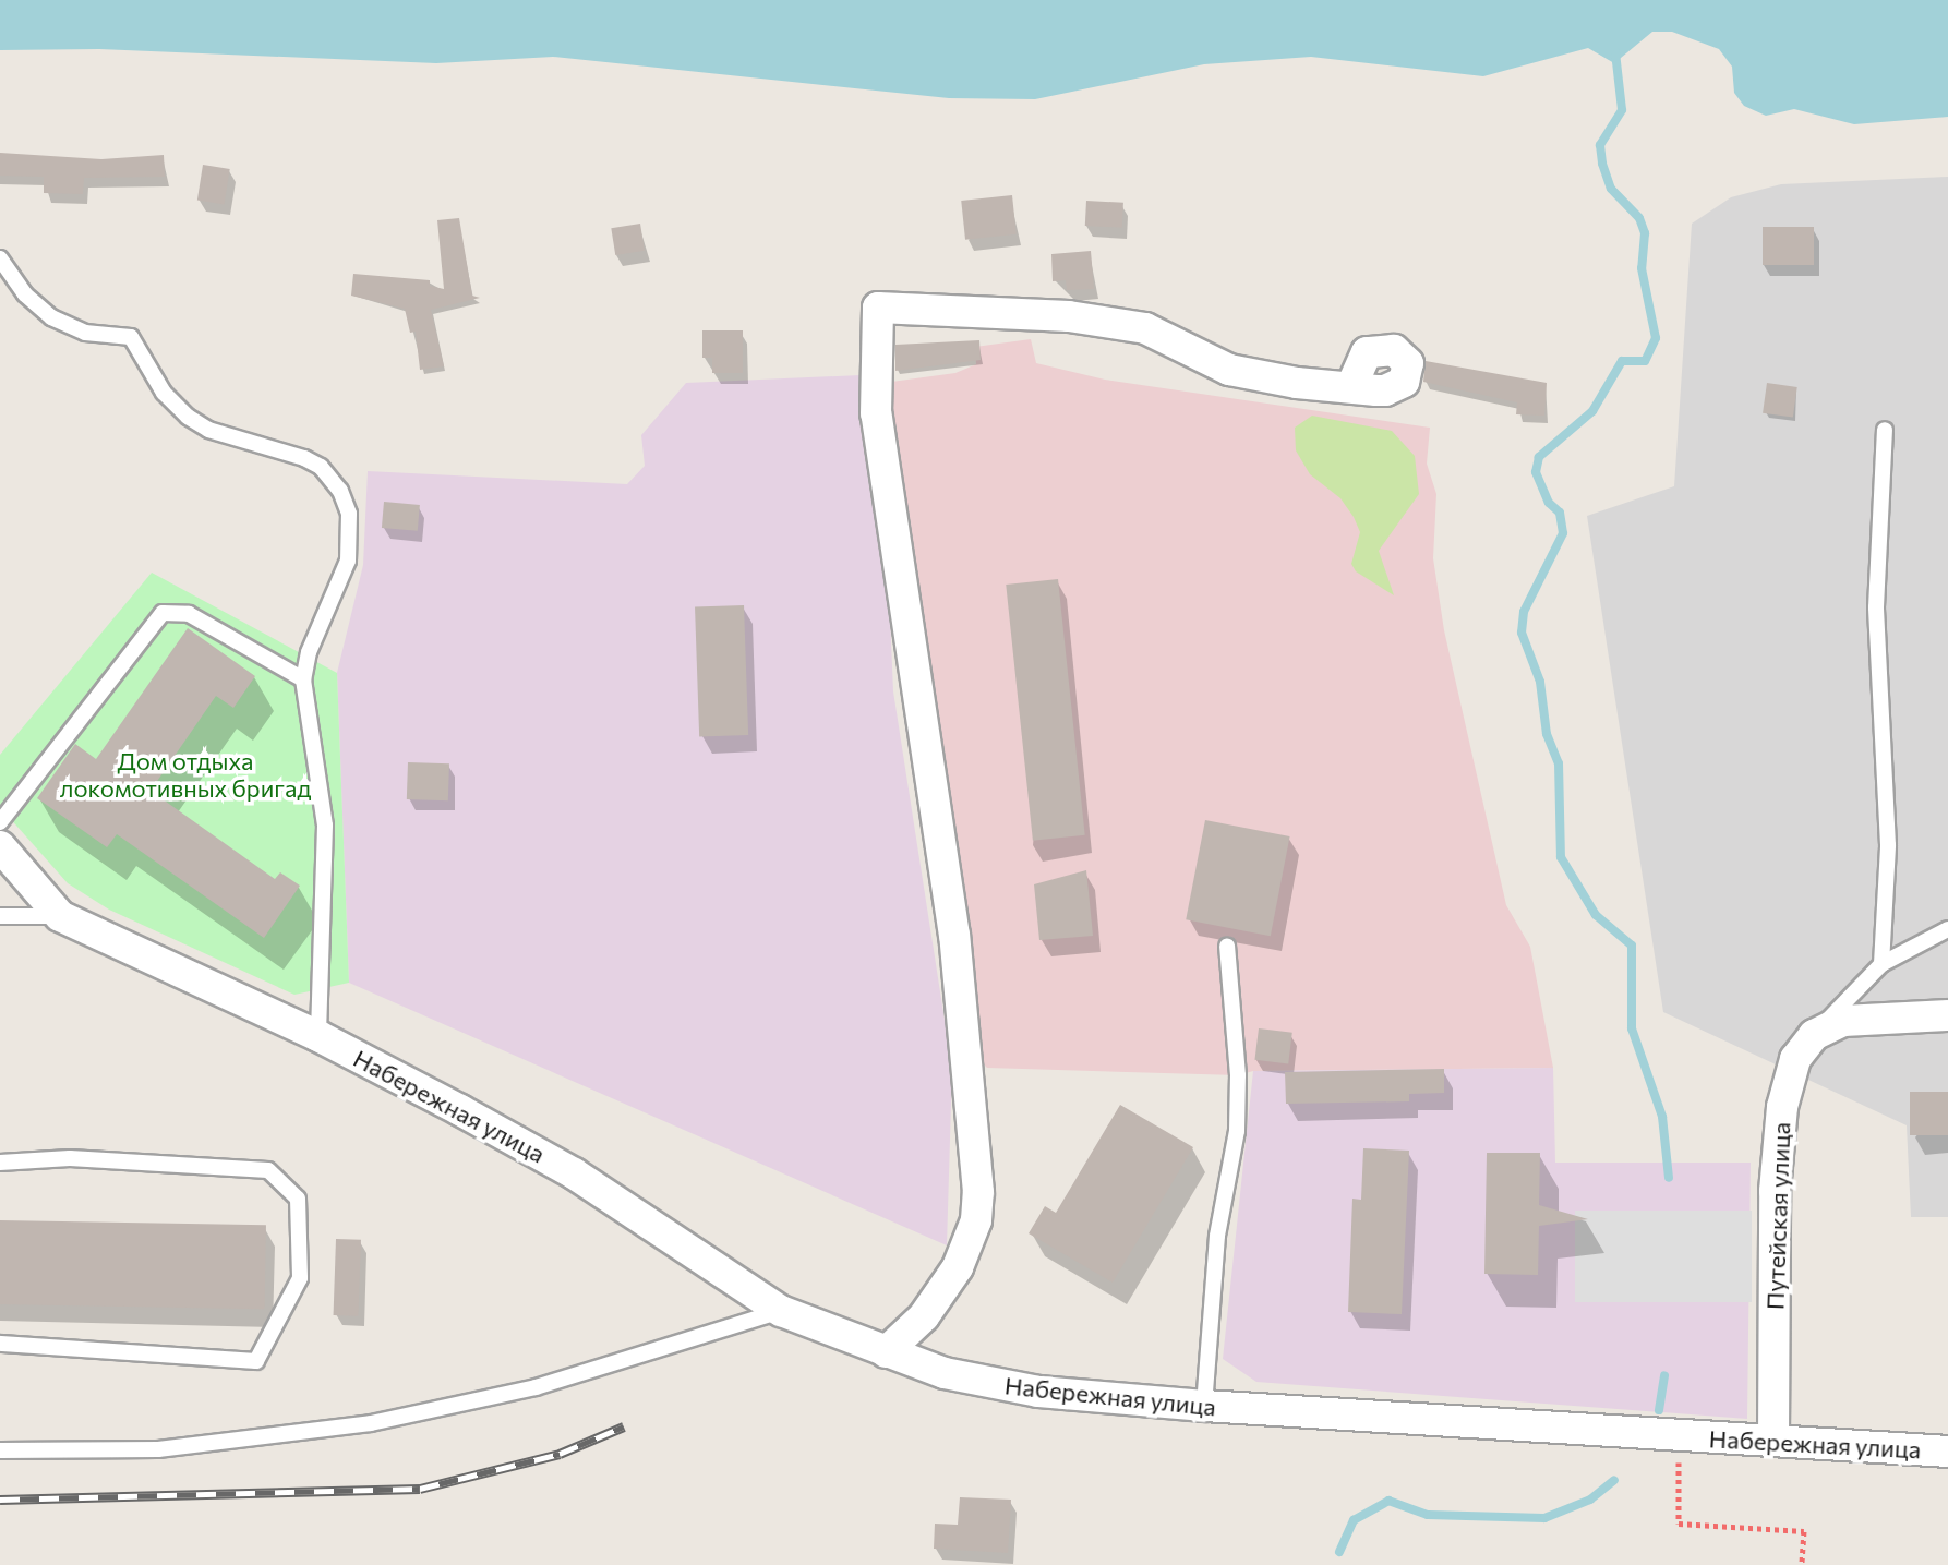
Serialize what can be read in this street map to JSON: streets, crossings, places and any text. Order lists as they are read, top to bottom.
{
  "streets": {
    "street": ["Набережная улица", "Путейская улица"]
  },
  "crossings": [
    ["Набережная улица", "Путейская улица"]
  ],
  "parks": ["Дом отдыха локомотивных бригад"]
}
